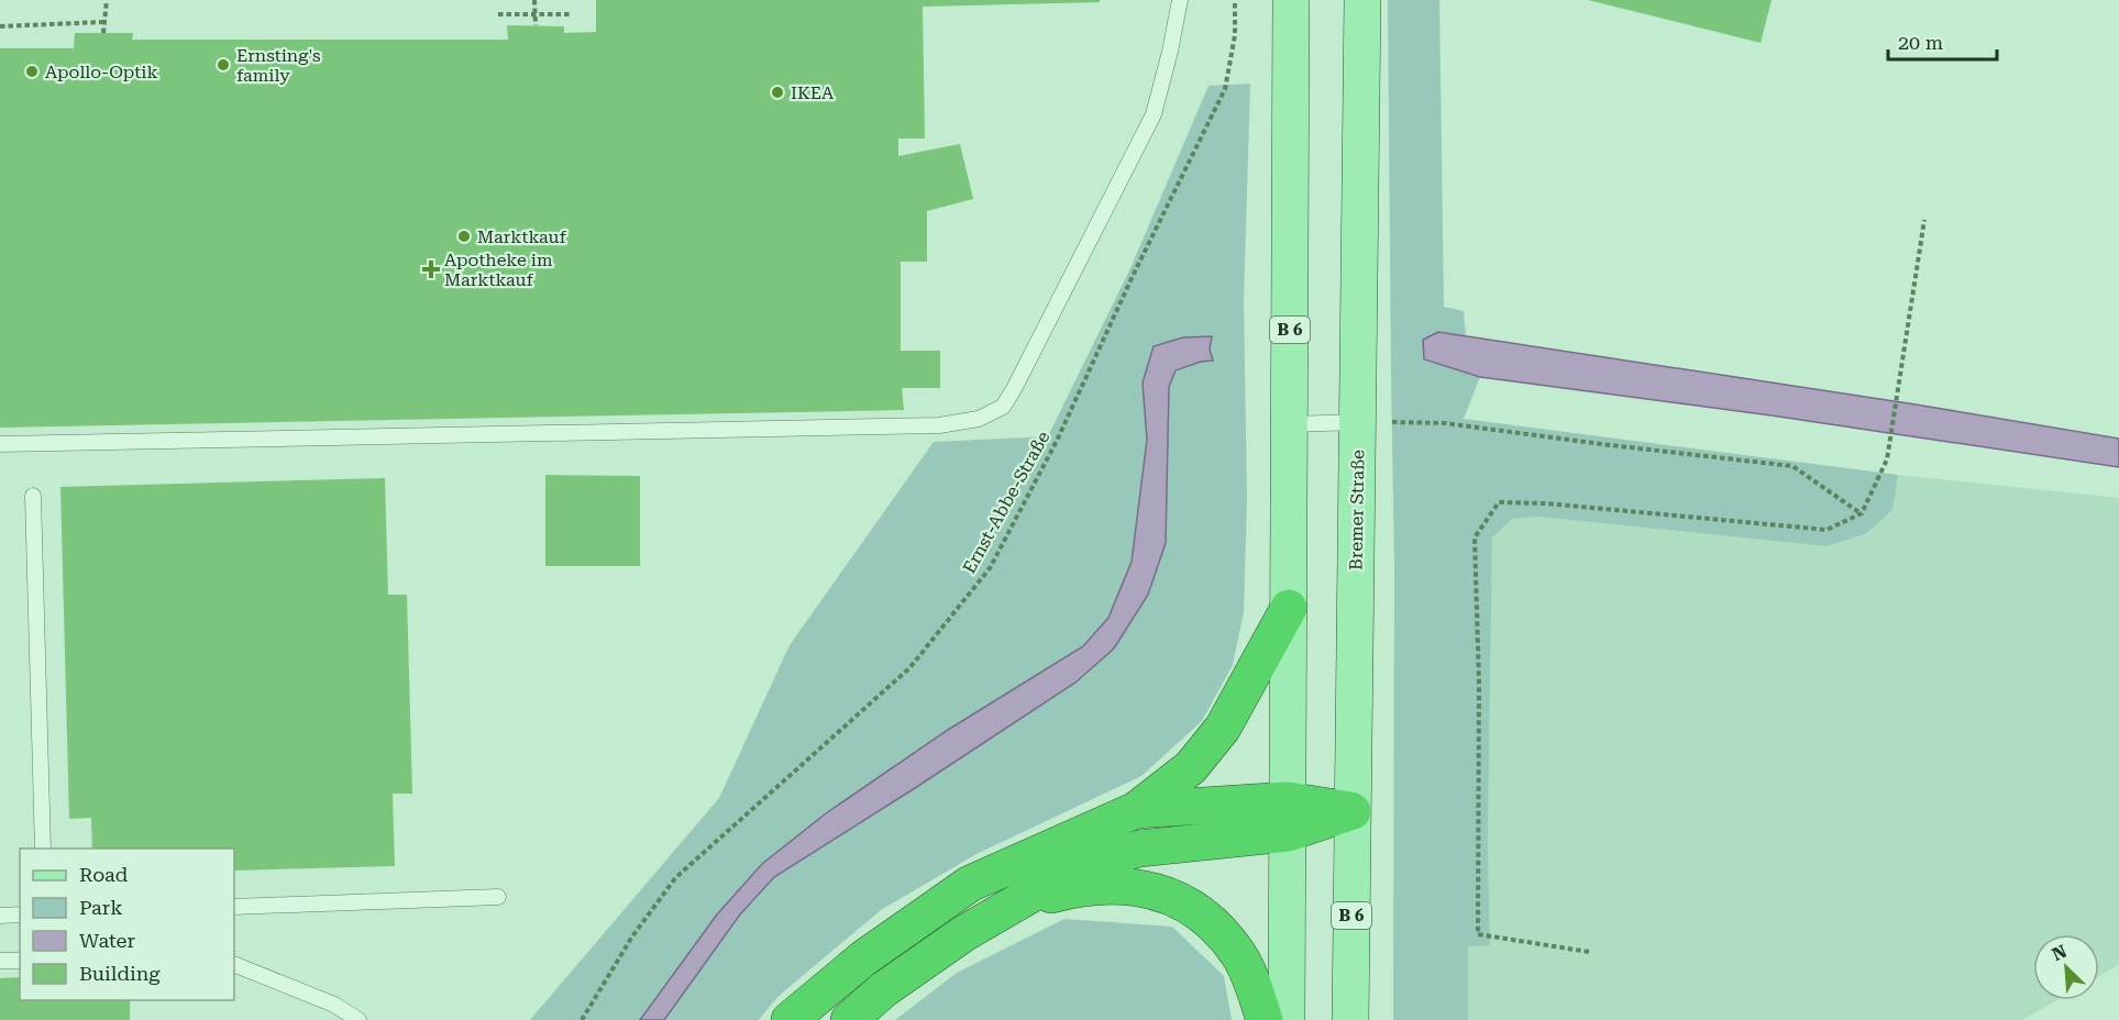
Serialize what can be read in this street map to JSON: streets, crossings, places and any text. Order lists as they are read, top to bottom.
{
  "streets": {
    "main road": ["B 6", "Bremer Straße"],
    "path": ["Ernst-Abbe-Straße"]
  },
  "places": {
    "other": [
      "Ernsting's family",
      "Apollo-Optik",
      "IKEA",
      "Marktkauf"
    ],
    "health": ["Apotheke im Marktkauf"]
  },
  "legend": [
    "Road",
    "Park",
    "Water",
    "Building"
  ],
  "scale_bar": "20 m",
  "north": "top left"
}
